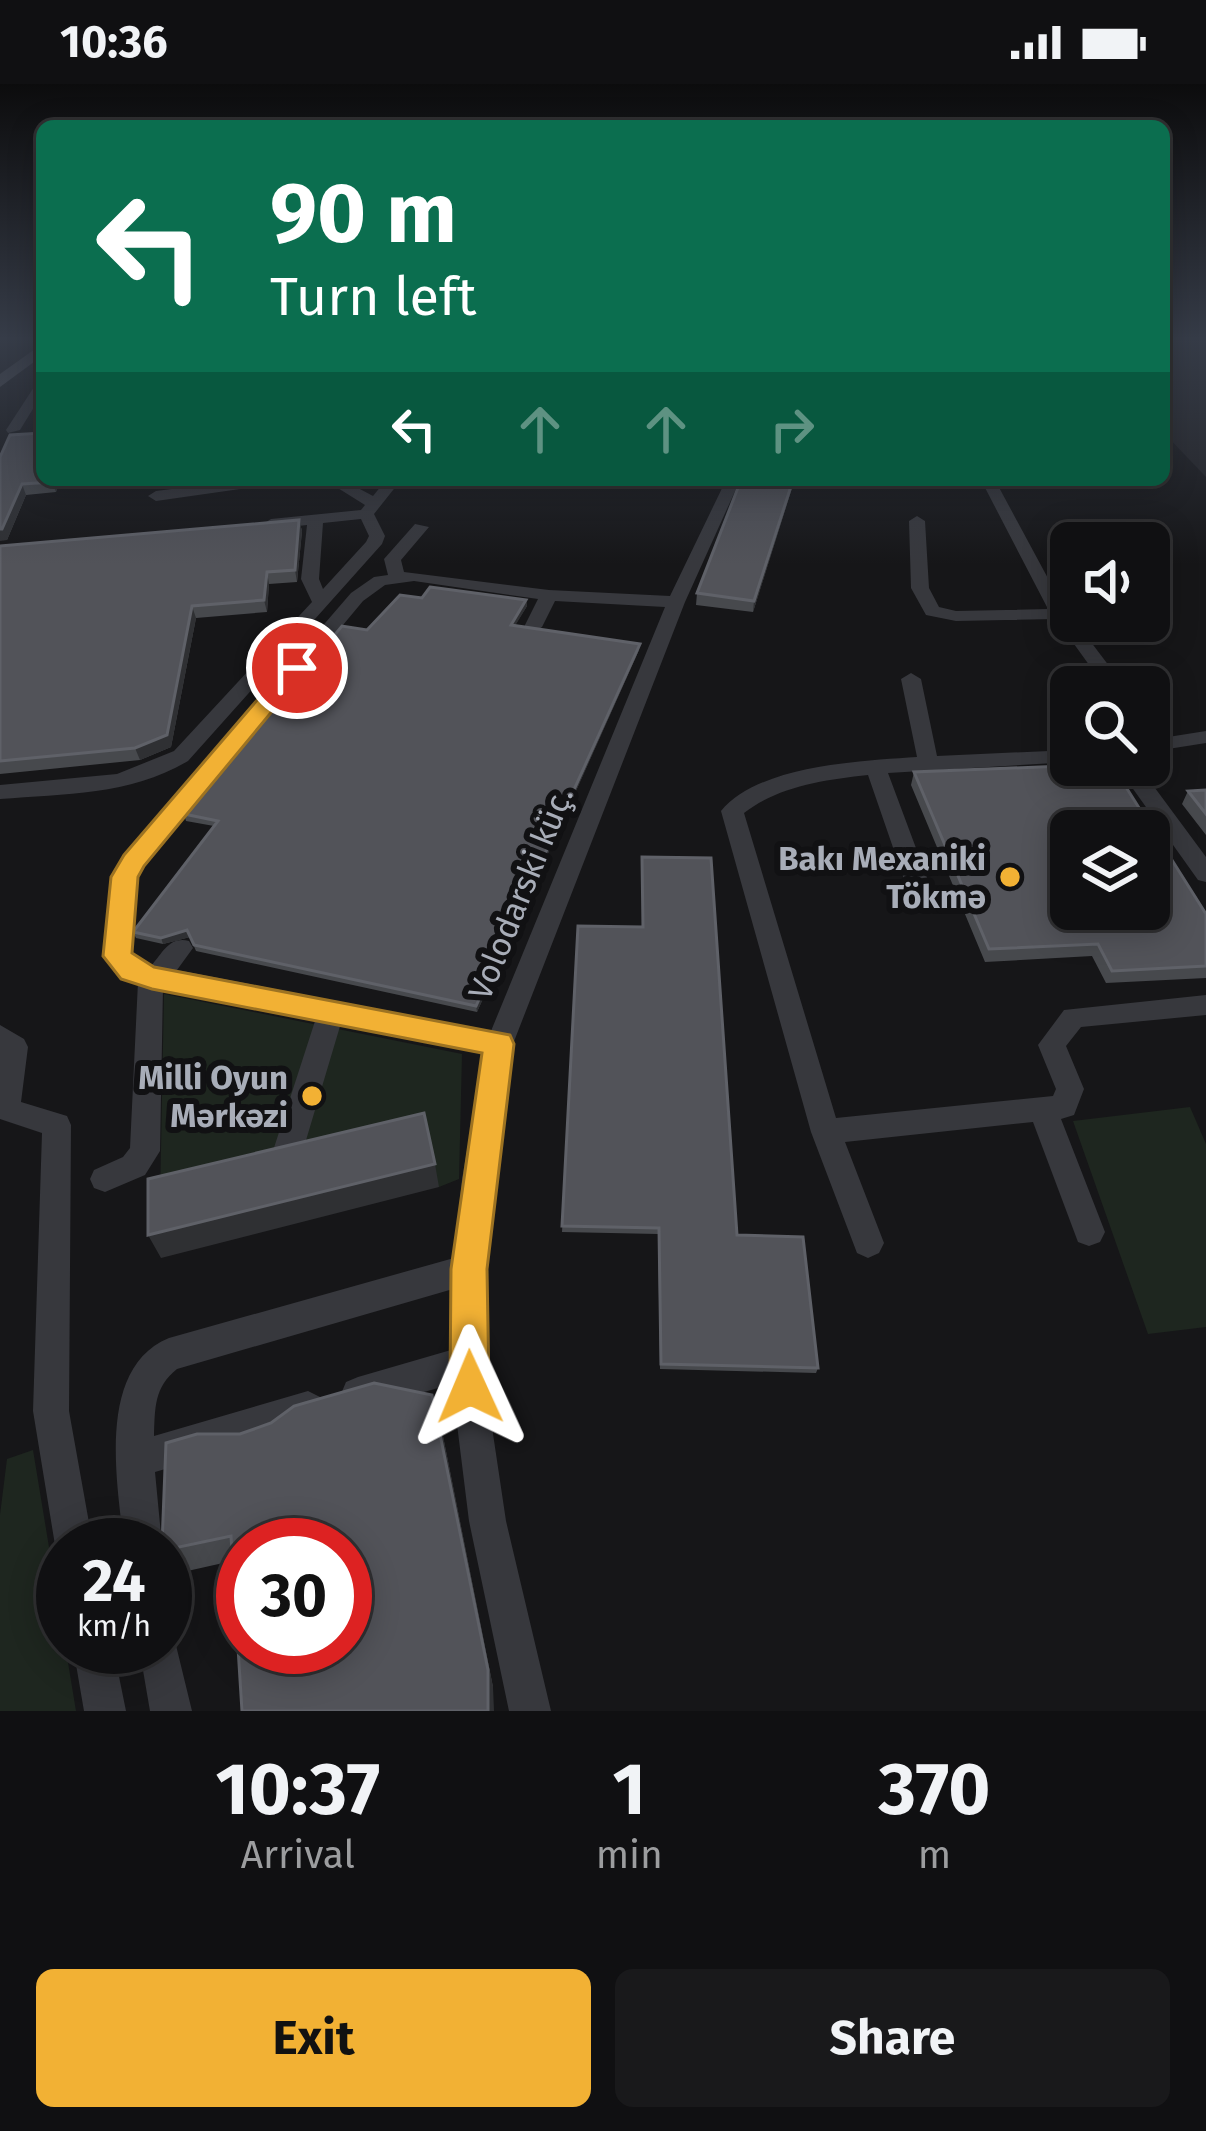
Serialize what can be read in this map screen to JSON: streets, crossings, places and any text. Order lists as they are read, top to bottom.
{
  "streets": {
    "street": ["Volodarski küç."]
  },
  "places": ["Bakı Mexaniki Tökmə", "Milli Oyun Mərkəzi"],
  "page": {
    "status": "10:36",
    "turn": ["90 m", "Turn left"],
    "speed": "24 km/h",
    "limit": "30",
    "eta": [
      "10:37",
      "Arrival",
      "1",
      "min",
      "370",
      "m"
    ],
    "buttons": ["Exit", "Share"]
  }
}
